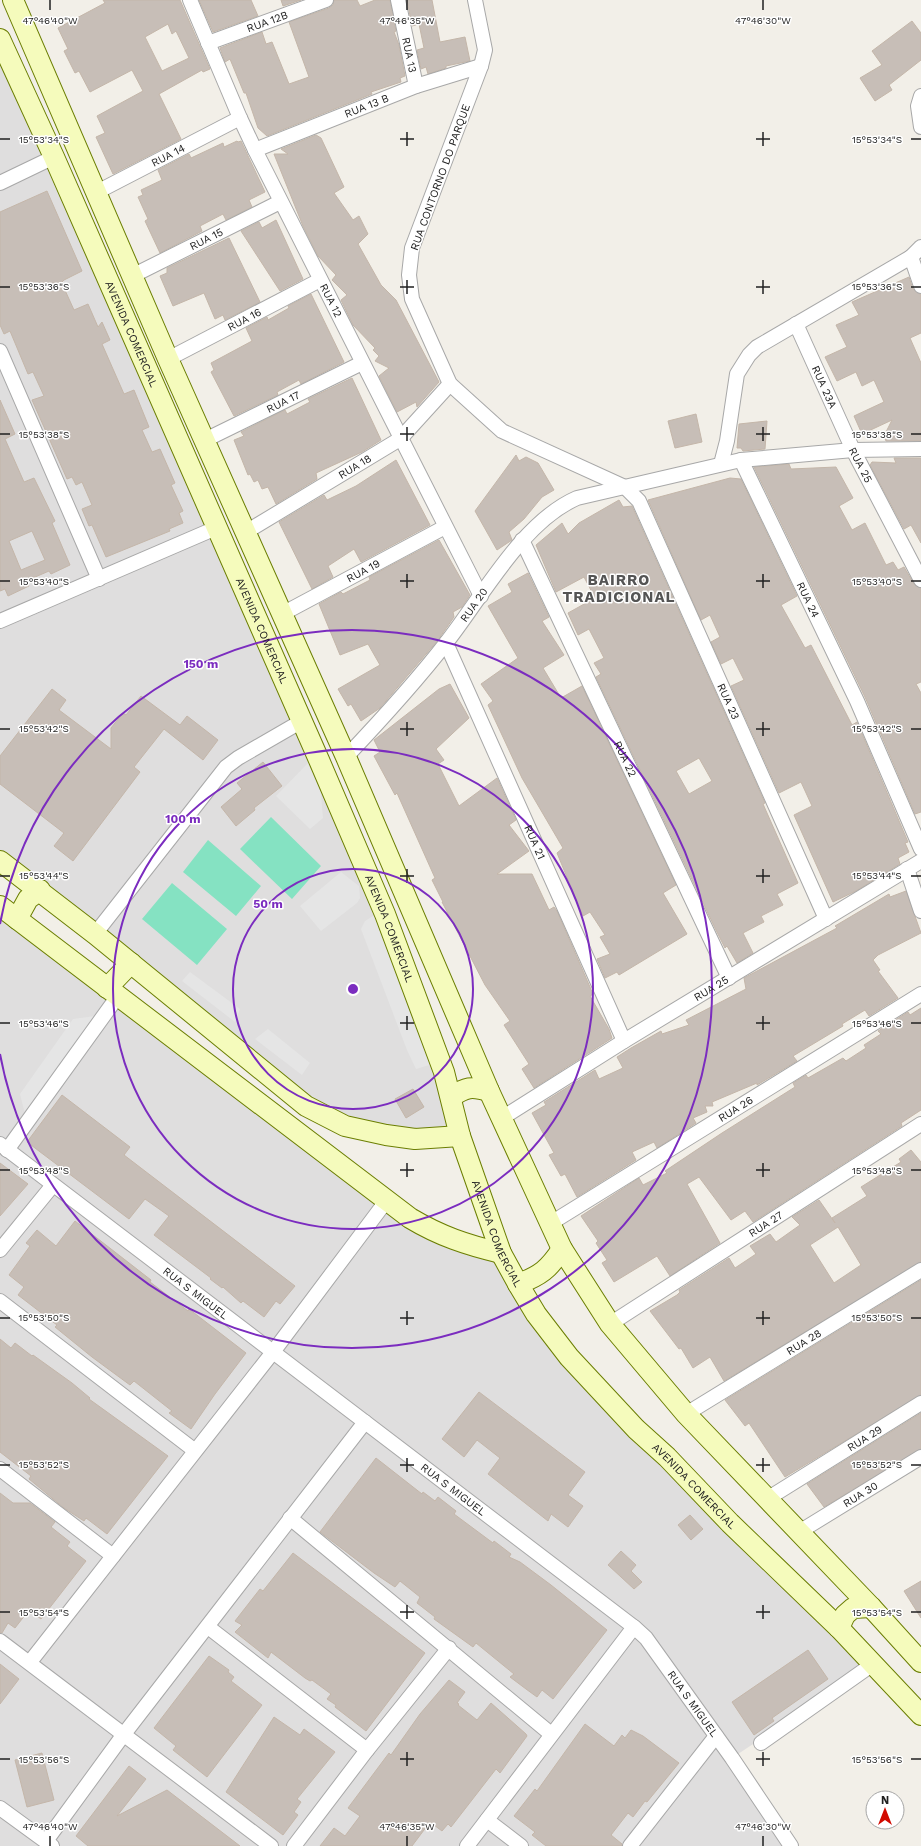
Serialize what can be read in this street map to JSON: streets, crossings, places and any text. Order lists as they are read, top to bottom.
{
  "streets": {
    "street": [
      "RUA 12B",
      "RUA 13",
      "RUA 13 B",
      "RUA 14",
      "RUA CONTORNO DO PARQUE",
      "RUA 15",
      "RUA 12",
      "RUA 16",
      "AVENIDA COMERCIAL",
      "RUA 23A",
      "RUA 17",
      "RUA 18",
      "RUA 25",
      "RUA 19",
      "RUA 24",
      "RUA 20",
      "RUA 23",
      "RUA 22",
      "RUA 21",
      "RUA 26",
      "RUA 27",
      "RUA S MIGUEL",
      "RUA 28",
      "RUA 29",
      "RUA 30"
    ]
  },
  "crossings": [
    ["RUA 12B", "RUA 12"],
    ["RUA 13", "RUA 13 B"],
    ["RUA 13 B", "RUA CONTORNO DO PARQUE"],
    ["RUA 13 B", "RUA 12"],
    ["RUA 14", "RUA 12"],
    ["RUA 14", "AVENIDA COMERCIAL"],
    ["RUA CONTORNO DO PARQUE", "RUA 18"],
    ["RUA CONTORNO DO PARQUE", "RUA 20"],
    ["RUA CONTORNO DO PARQUE", "RUA 23"],
    ["RUA 15", "RUA 12"],
    ["RUA 15", "AVENIDA COMERCIAL"],
    ["RUA 12", "RUA 16"],
    ["RUA 12", "RUA 17"],
    ["RUA 12", "RUA 18"],
    ["RUA 12", "RUA 19"],
    ["RUA 12", "RUA 20"],
    ["RUA 16", "AVENIDA COMERCIAL"],
    ["AVENIDA COMERCIAL", "RUA 17"],
    ["AVENIDA COMERCIAL", "RUA 18"],
    ["AVENIDA COMERCIAL", "RUA 25"],
    ["AVENIDA COMERCIAL", "RUA 19"],
    ["AVENIDA COMERCIAL", "RUA 20"],
    ["AVENIDA COMERCIAL", "RUA 26"],
    ["AVENIDA COMERCIAL", "RUA 27"],
    ["AVENIDA COMERCIAL", "RUA 28"],
    ["AVENIDA COMERCIAL", "RUA 29"],
    ["AVENIDA COMERCIAL", "RUA 30"],
    ["RUA 23A", "RUA 25"],
    ["RUA 25", "RUA 24"],
    ["RUA 25", "RUA 23"],
    ["RUA 25", "RUA 22"],
    ["RUA 25", "RUA 21"],
    ["RUA 20", "RUA 23"],
    ["RUA 20", "RUA 22"],
    ["RUA 20", "RUA 21"]
  ],
  "districts": ["BAIRRO TRADICIONAL"],
  "north": "top",
  "coordinates": [
    "47°46'40\"W",
    "47°46'35\"W",
    "47°46'30\"W",
    "15°53'34\"S",
    "15°53'36\"S",
    "15°53'38\"S",
    "15°53'40\"S",
    "15°53'42\"S",
    "15°53'44\"S",
    "15°53'46\"S",
    "15°53'48\"S",
    "15°53'50\"S",
    "15°53'52\"S",
    "15°53'54\"S",
    "15°53'56\"S"
  ],
  "rings": ["150 m", "100 m", "50 m"]
}
